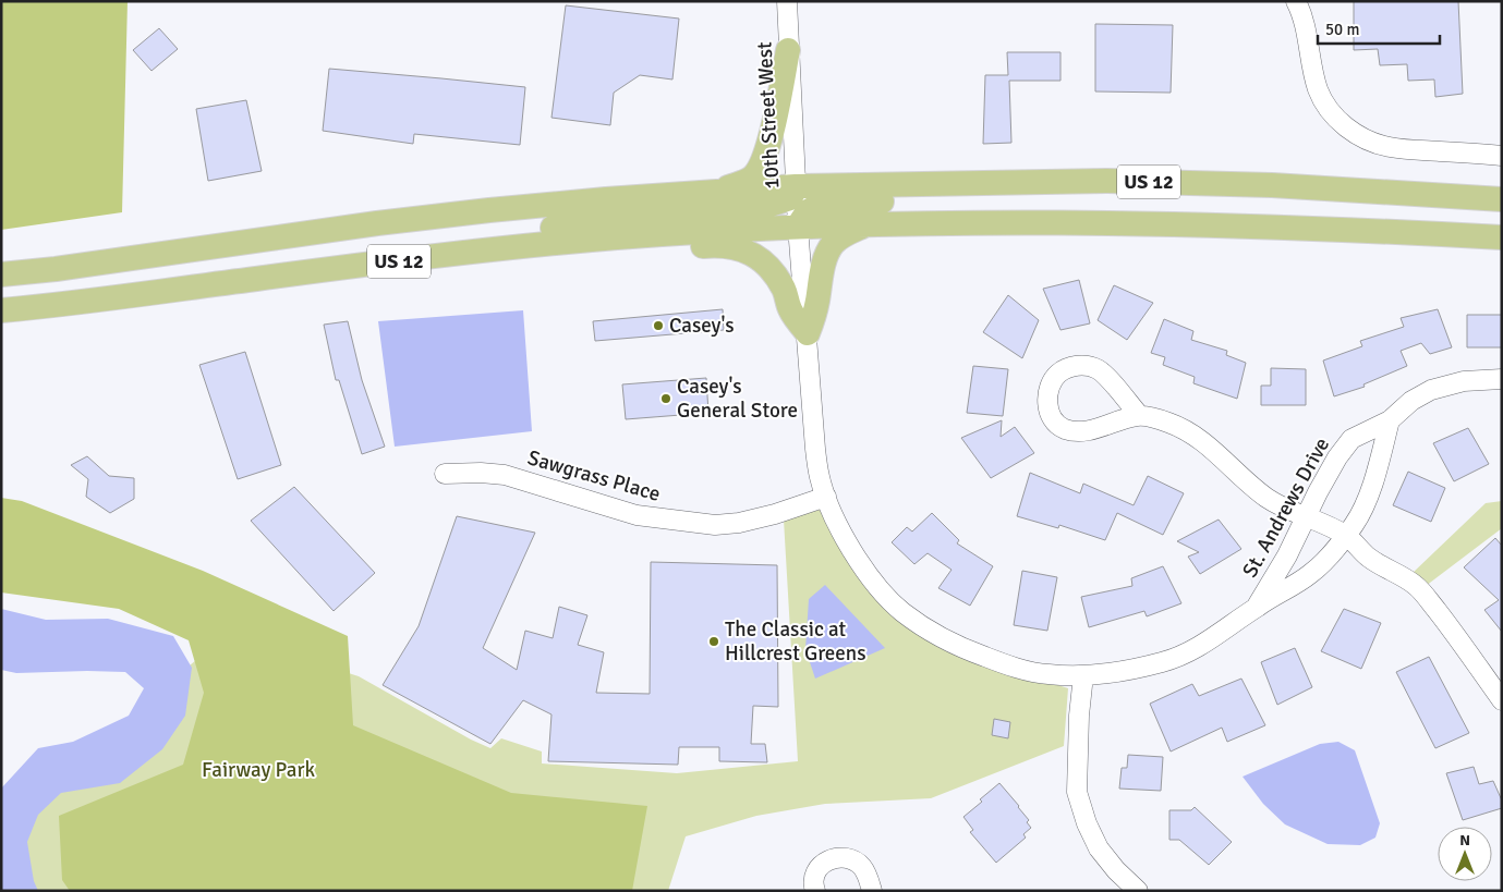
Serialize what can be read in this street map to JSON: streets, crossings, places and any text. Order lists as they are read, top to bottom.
{
  "streets": {
    "main road": ["US 12"],
    "street": ["10th Street West", "Sawgrass Place", "St. Andrews Drive"]
  },
  "crossings": [
    ["10th Street West", "US 12"],
    ["10th Street West", "St. Andrews Drive"],
    ["US 12", "St. Andrews Drive"],
    ["Sawgrass Place", "St. Andrews Drive"]
  ],
  "parks": ["Fairway Park"],
  "places": ["Casey's", "Casey's General Store", "The Classic at Hillcrest Greens"],
  "scale_bar": "50 m",
  "north": "top"
}
